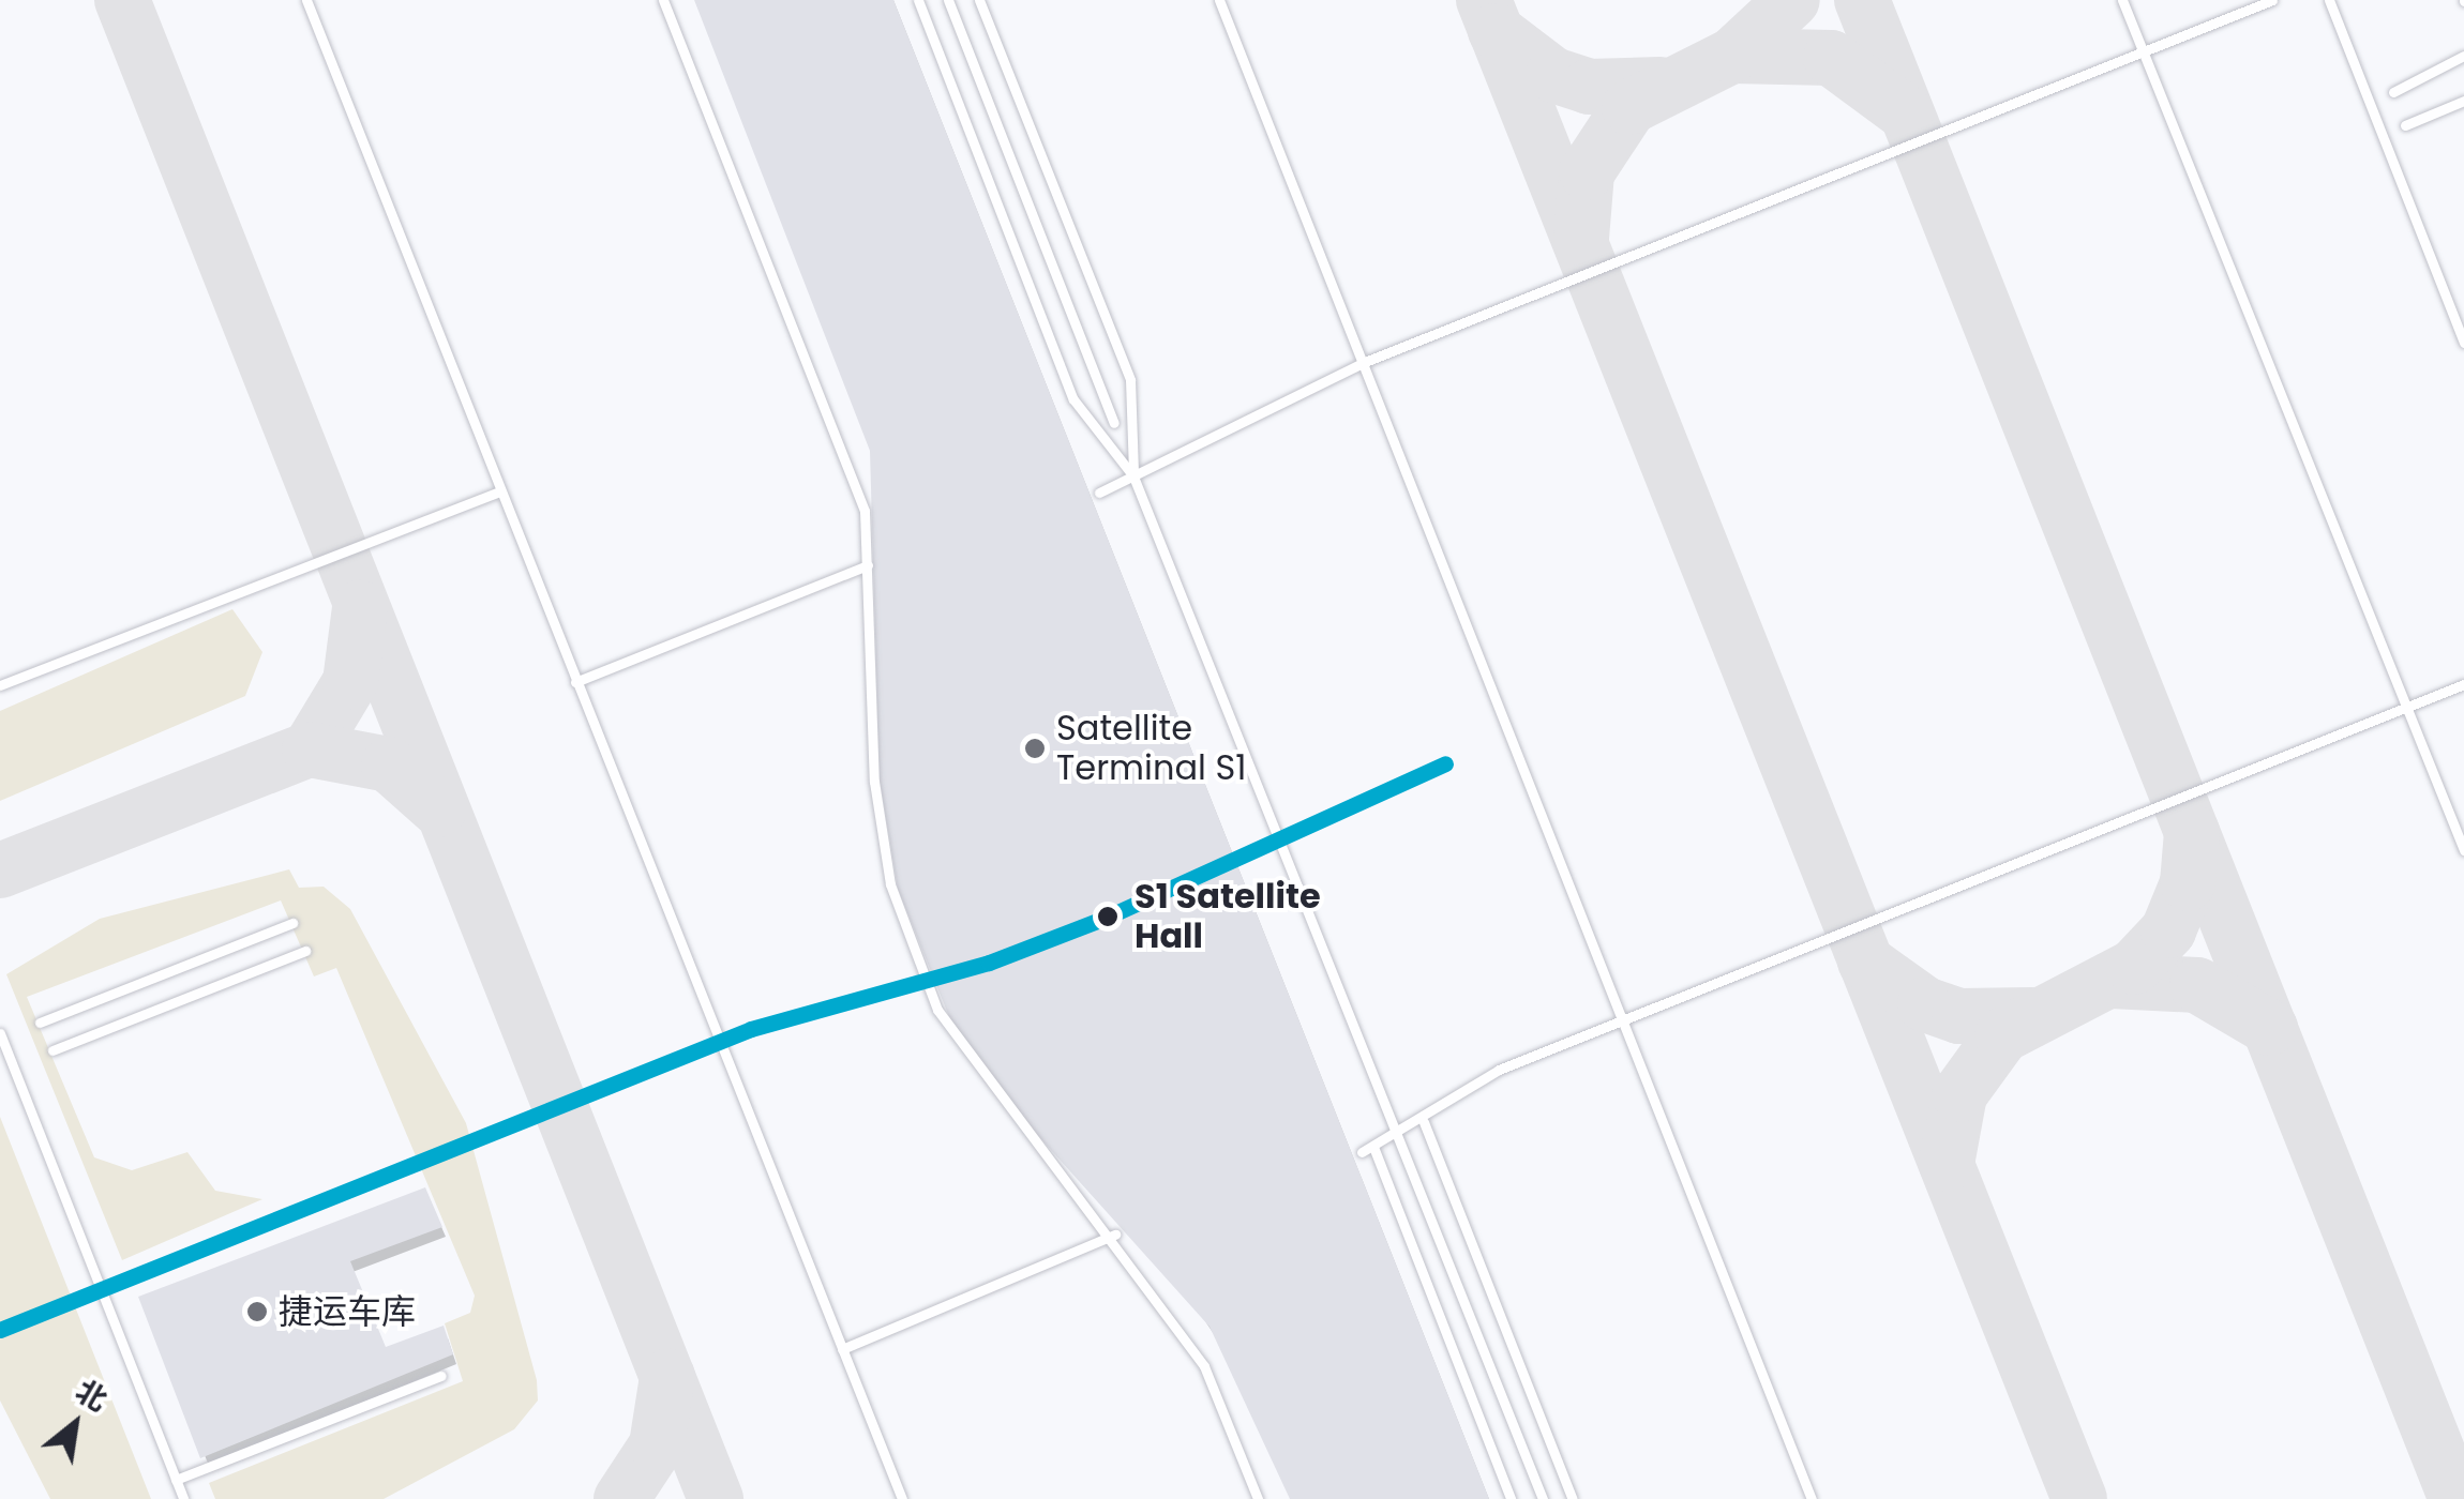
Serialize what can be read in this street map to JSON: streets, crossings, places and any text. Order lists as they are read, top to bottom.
{
  "places": ["Satellite Terminal S1", "S1 Satellite Hall", "捷运车库"],
  "north": "top right"
}
